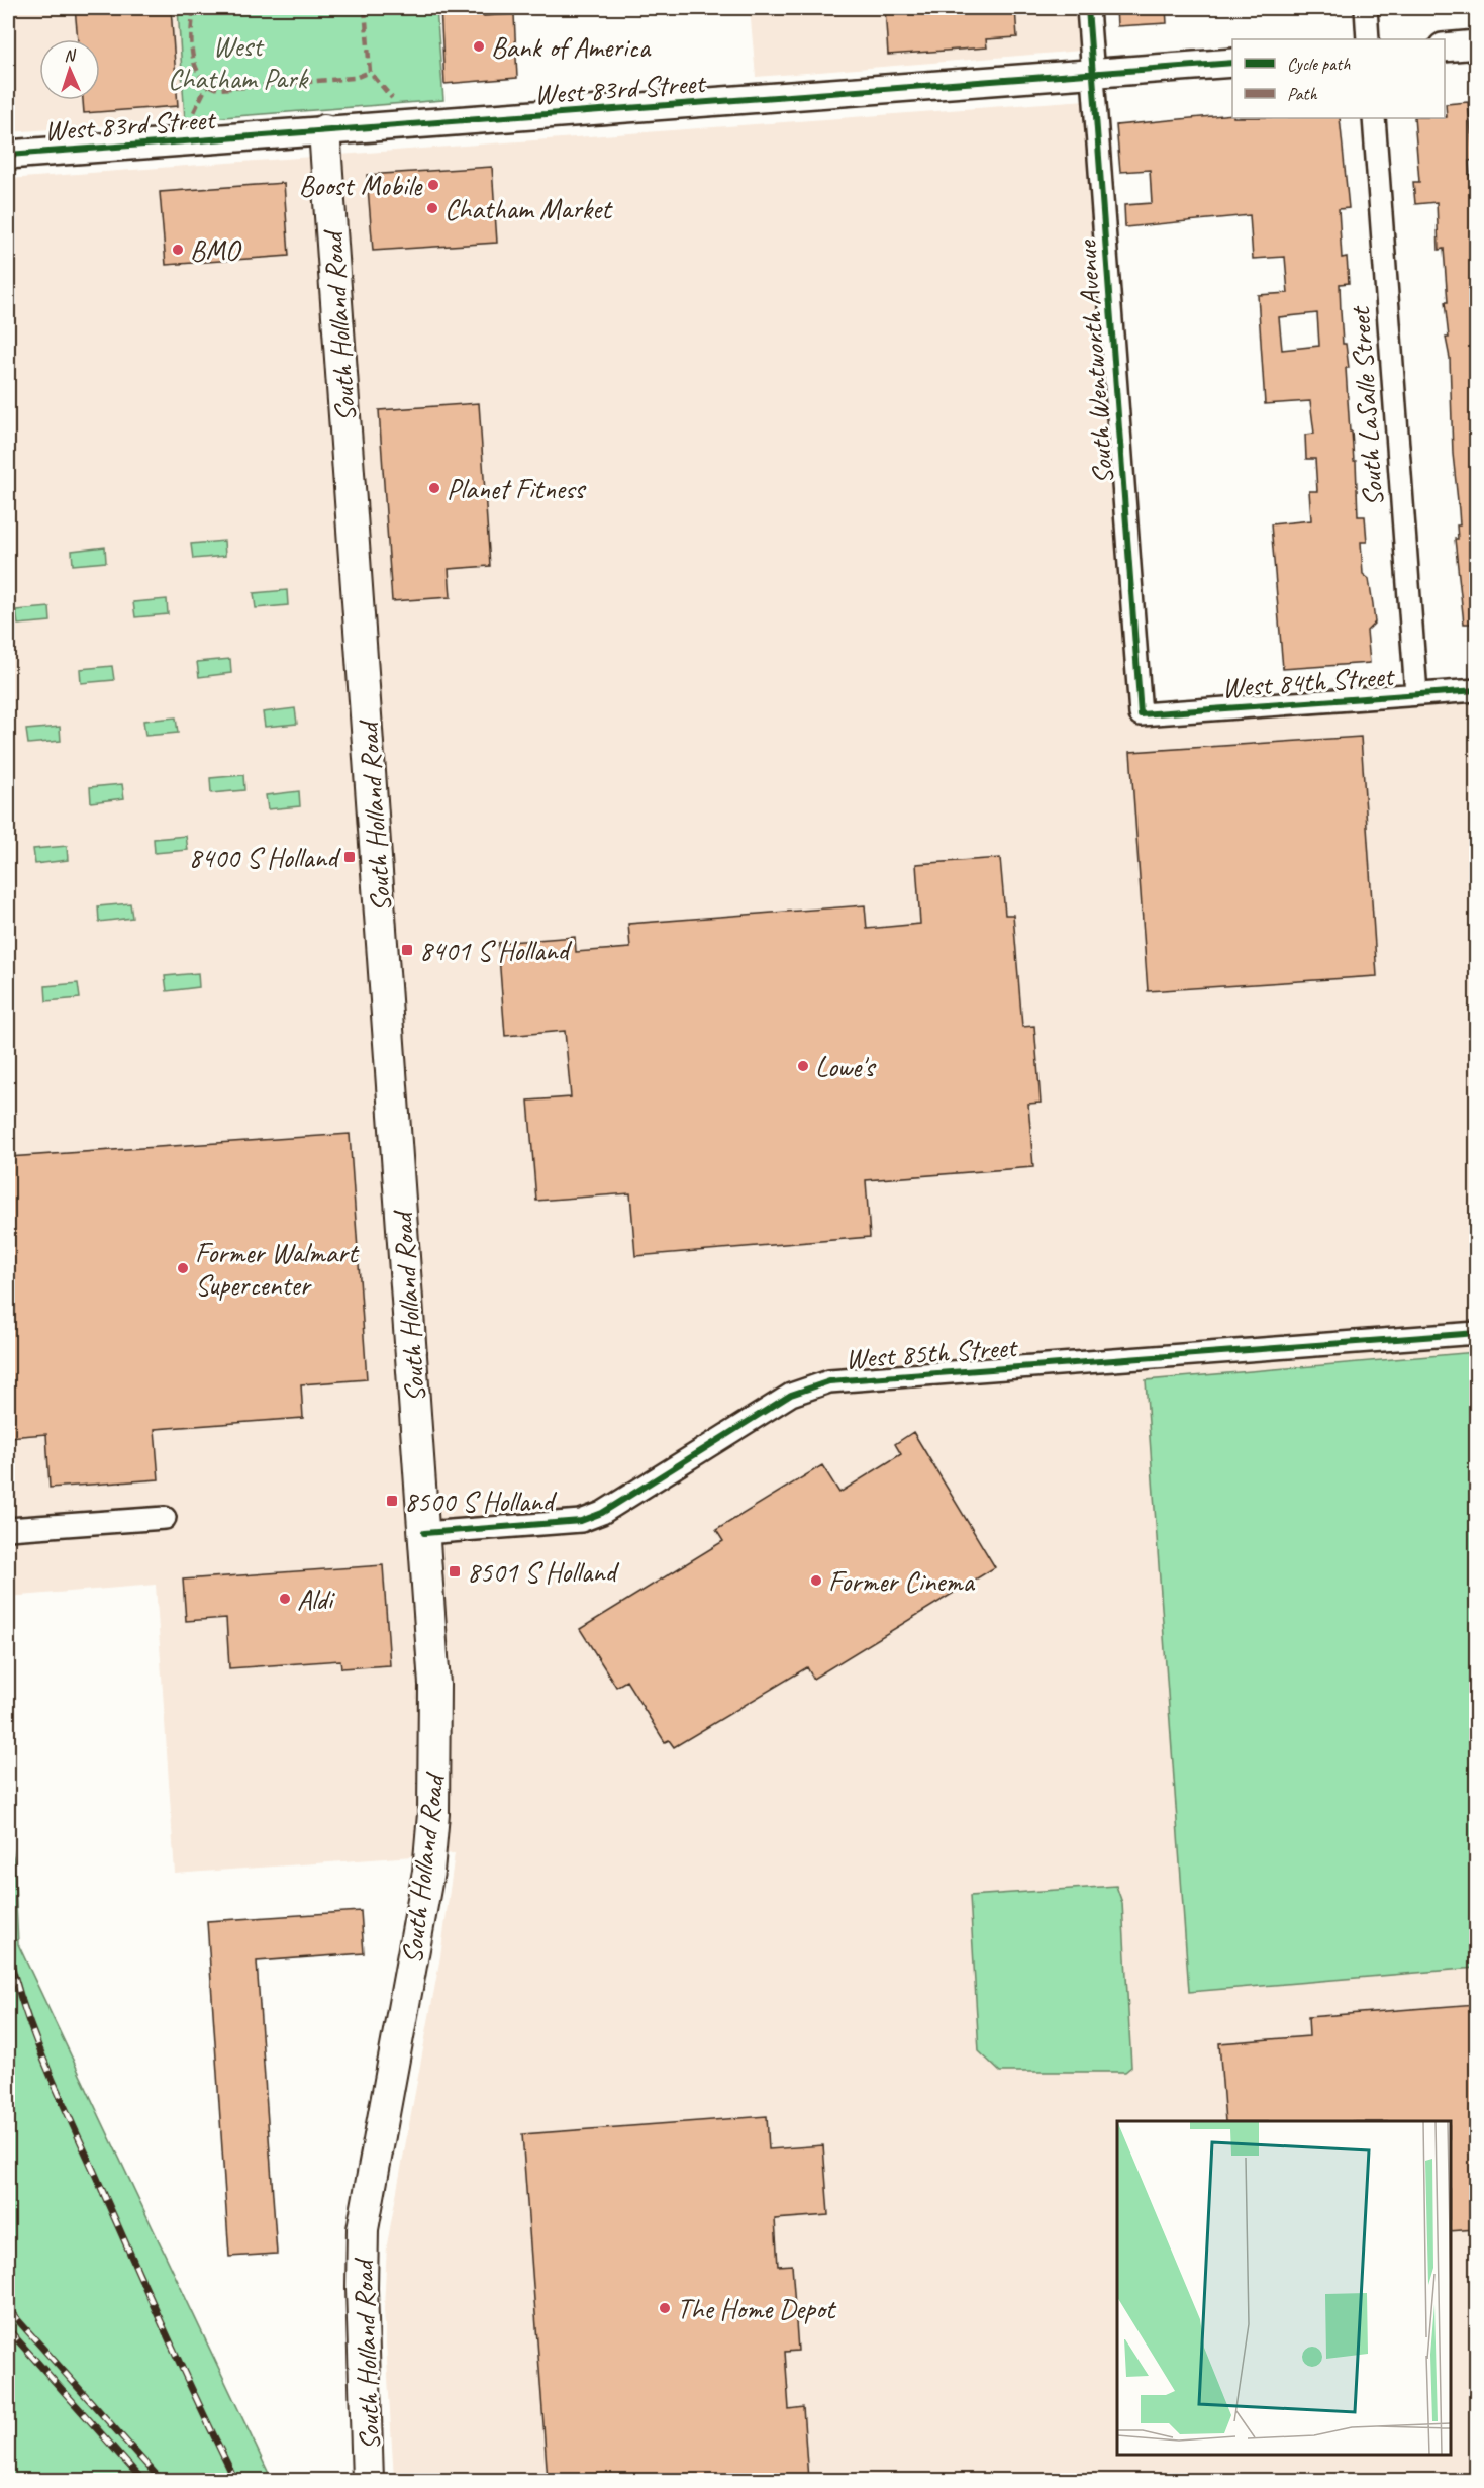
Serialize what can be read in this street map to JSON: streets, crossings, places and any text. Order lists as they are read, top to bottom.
{
  "streets": {
    "main road": ["South Holland Road"],
    "street": [
      "West 83rd Street",
      "South Wentworth Avenue",
      "South LaSalle Street",
      "West 84th Street",
      "West 85th Street"
    ]
  },
  "crossings": [
    ["West 83rd Street", "South Holland Road"],
    ["West 83rd Street", "South Wentworth Avenue"],
    ["South Holland Road", "West 85th Street"],
    ["South Wentworth Avenue", "West 84th Street"],
    ["South LaSalle Street", "West 84th Street"]
  ],
  "parks": ["West Chatham Park"],
  "places": {
    "other": [
      "Bank of America",
      "Boost Mobile",
      "Chatham Market",
      "BMO",
      "Planet Fitness",
      "Lowe's",
      "Former Walmart Supercenter",
      "Former Cinema",
      "Aldi",
      "The Home Depot"
    ],
    "transit": [
      "8400 S Holland",
      "8401 S Holland",
      "8500 S Holland",
      "8501 S Holland"
    ]
  },
  "legend": ["Cycle path", "Path"],
  "north": "top"
}
